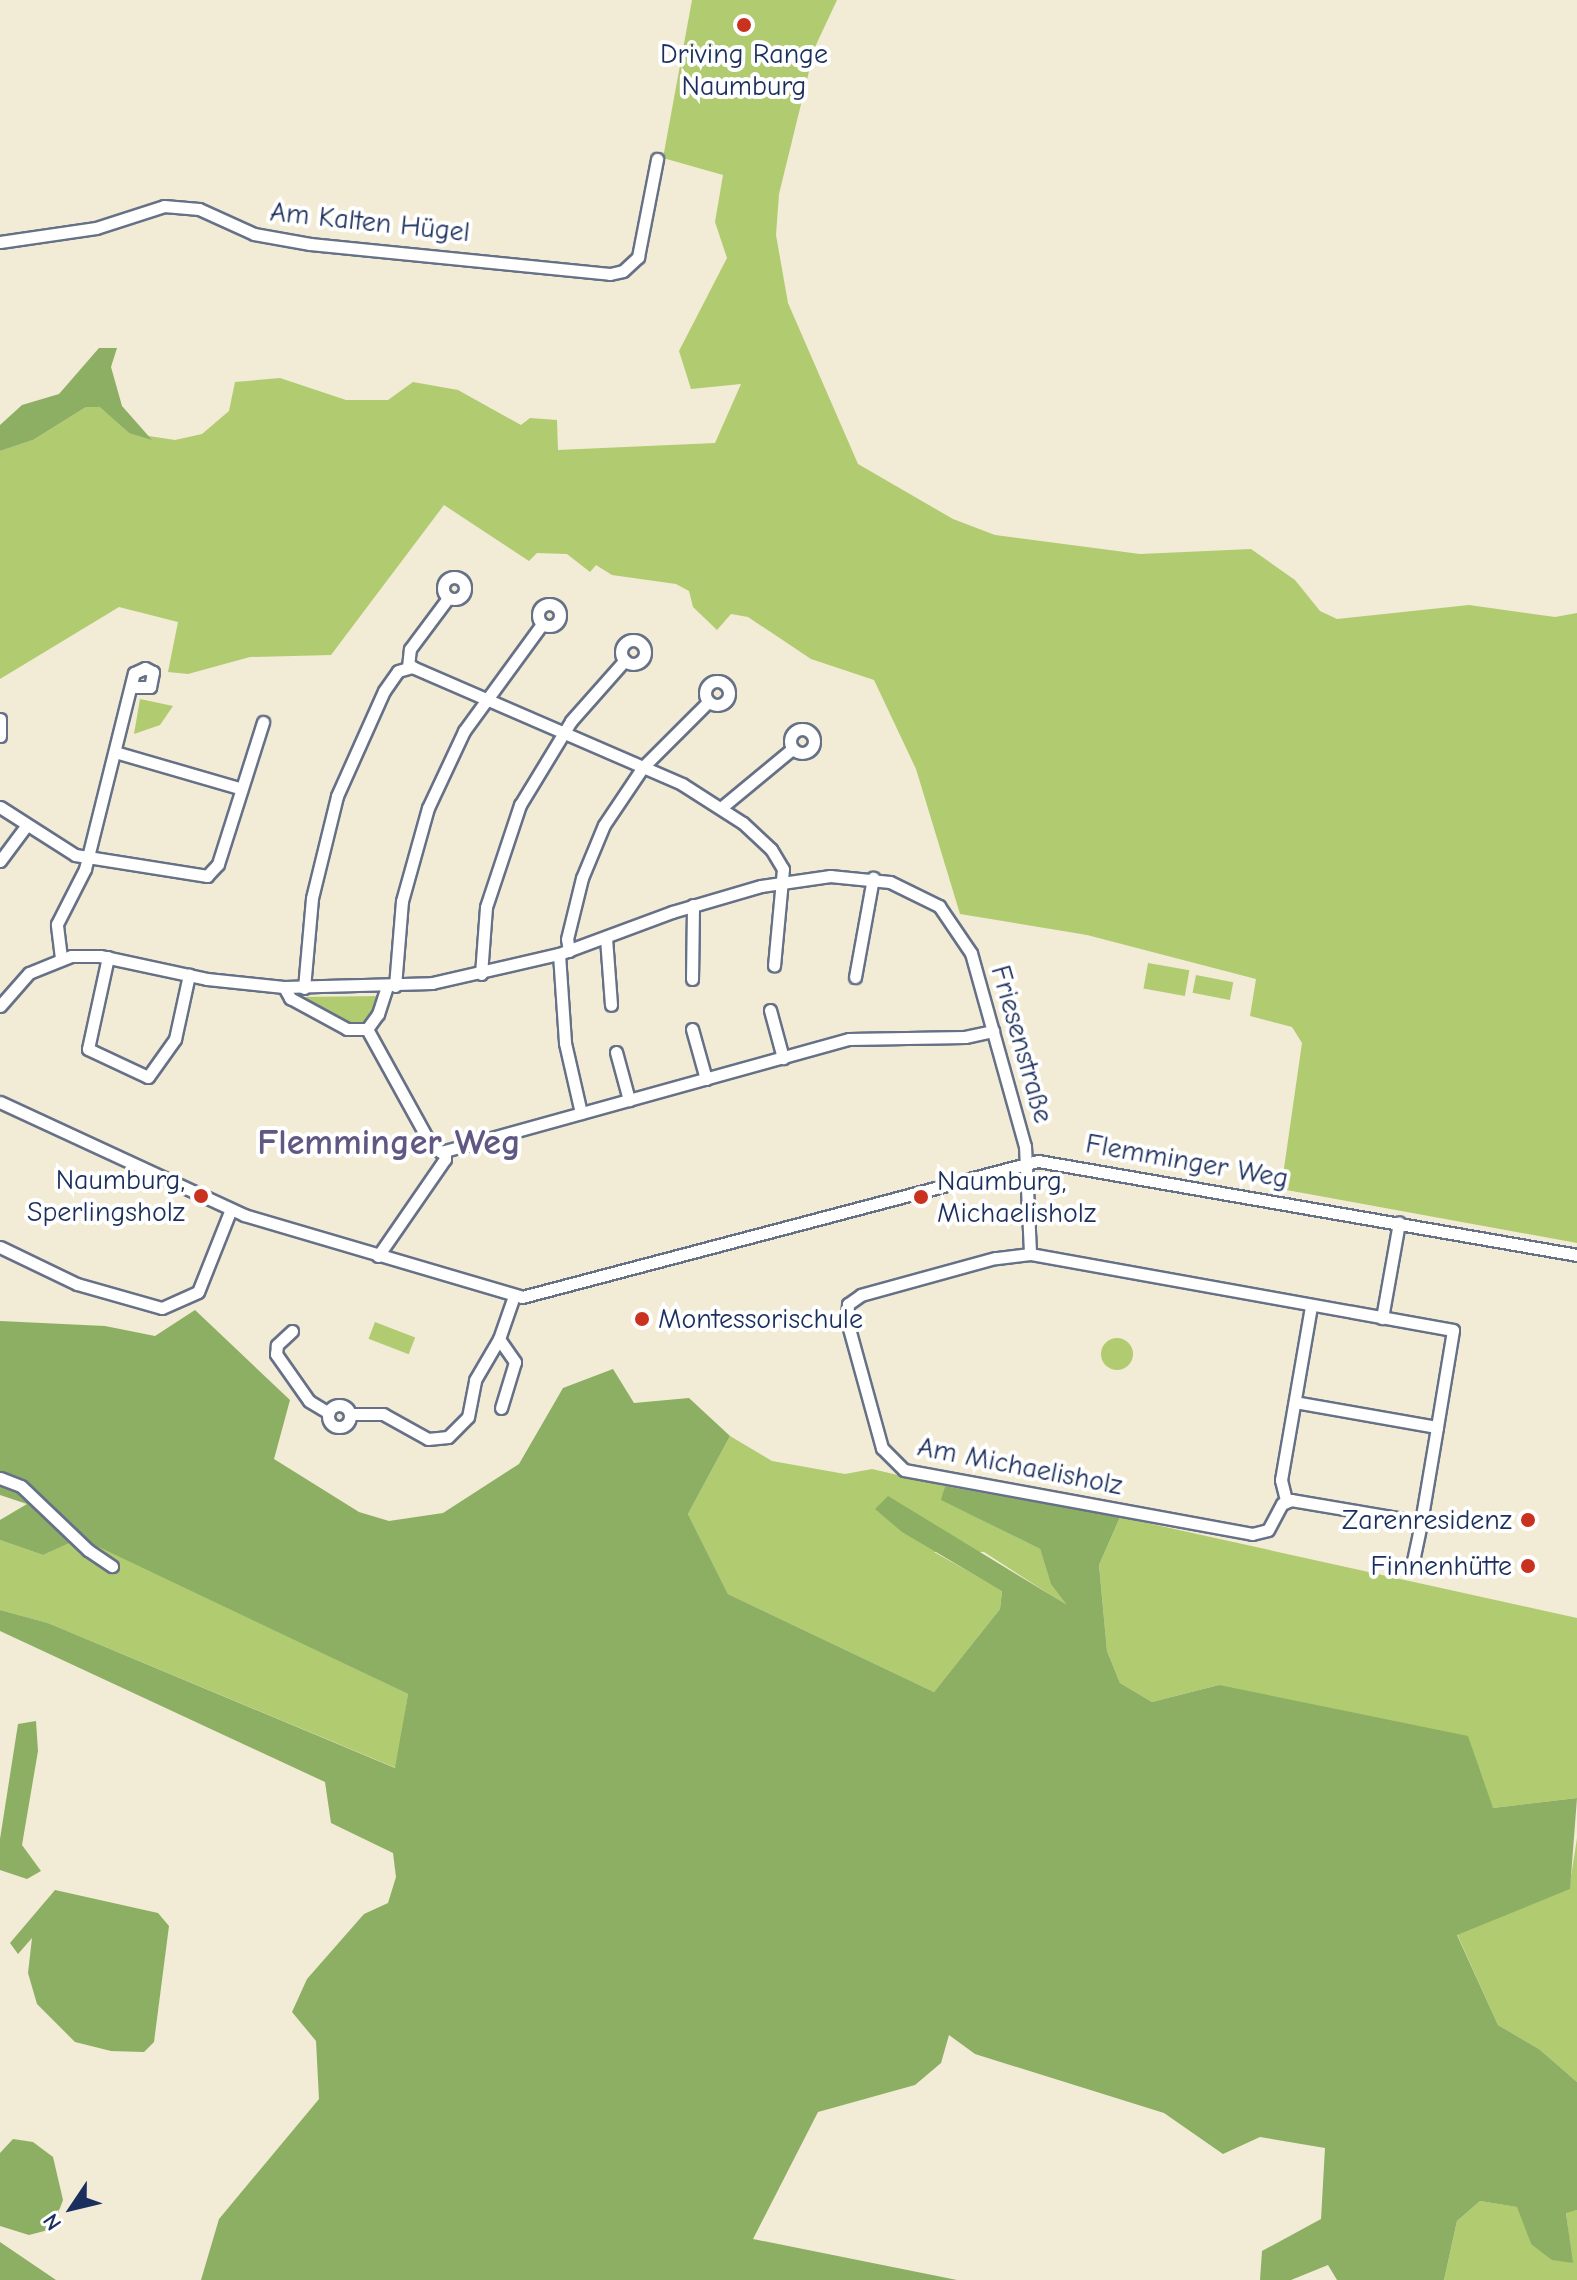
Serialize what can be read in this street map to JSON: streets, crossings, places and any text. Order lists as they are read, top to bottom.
{
  "streets": {
    "street": [
      "Am Kalten Hügel",
      "Friesenstraße",
      "Flemminger Weg",
      "Am Michaelisholz"
    ]
  },
  "crossings": [
    ["Friesenstraße", "Flemminger Weg"]
  ],
  "districts": ["Flemminger Weg"],
  "places": [
    "Driving Range Naumburg",
    "Naumburg, Sperlingsholz",
    "Naumburg, Michaelisholz",
    "Montessorischule",
    "Zarenresidenz",
    "Finnenhütte"
  ],
  "north": "bottom left"
}
